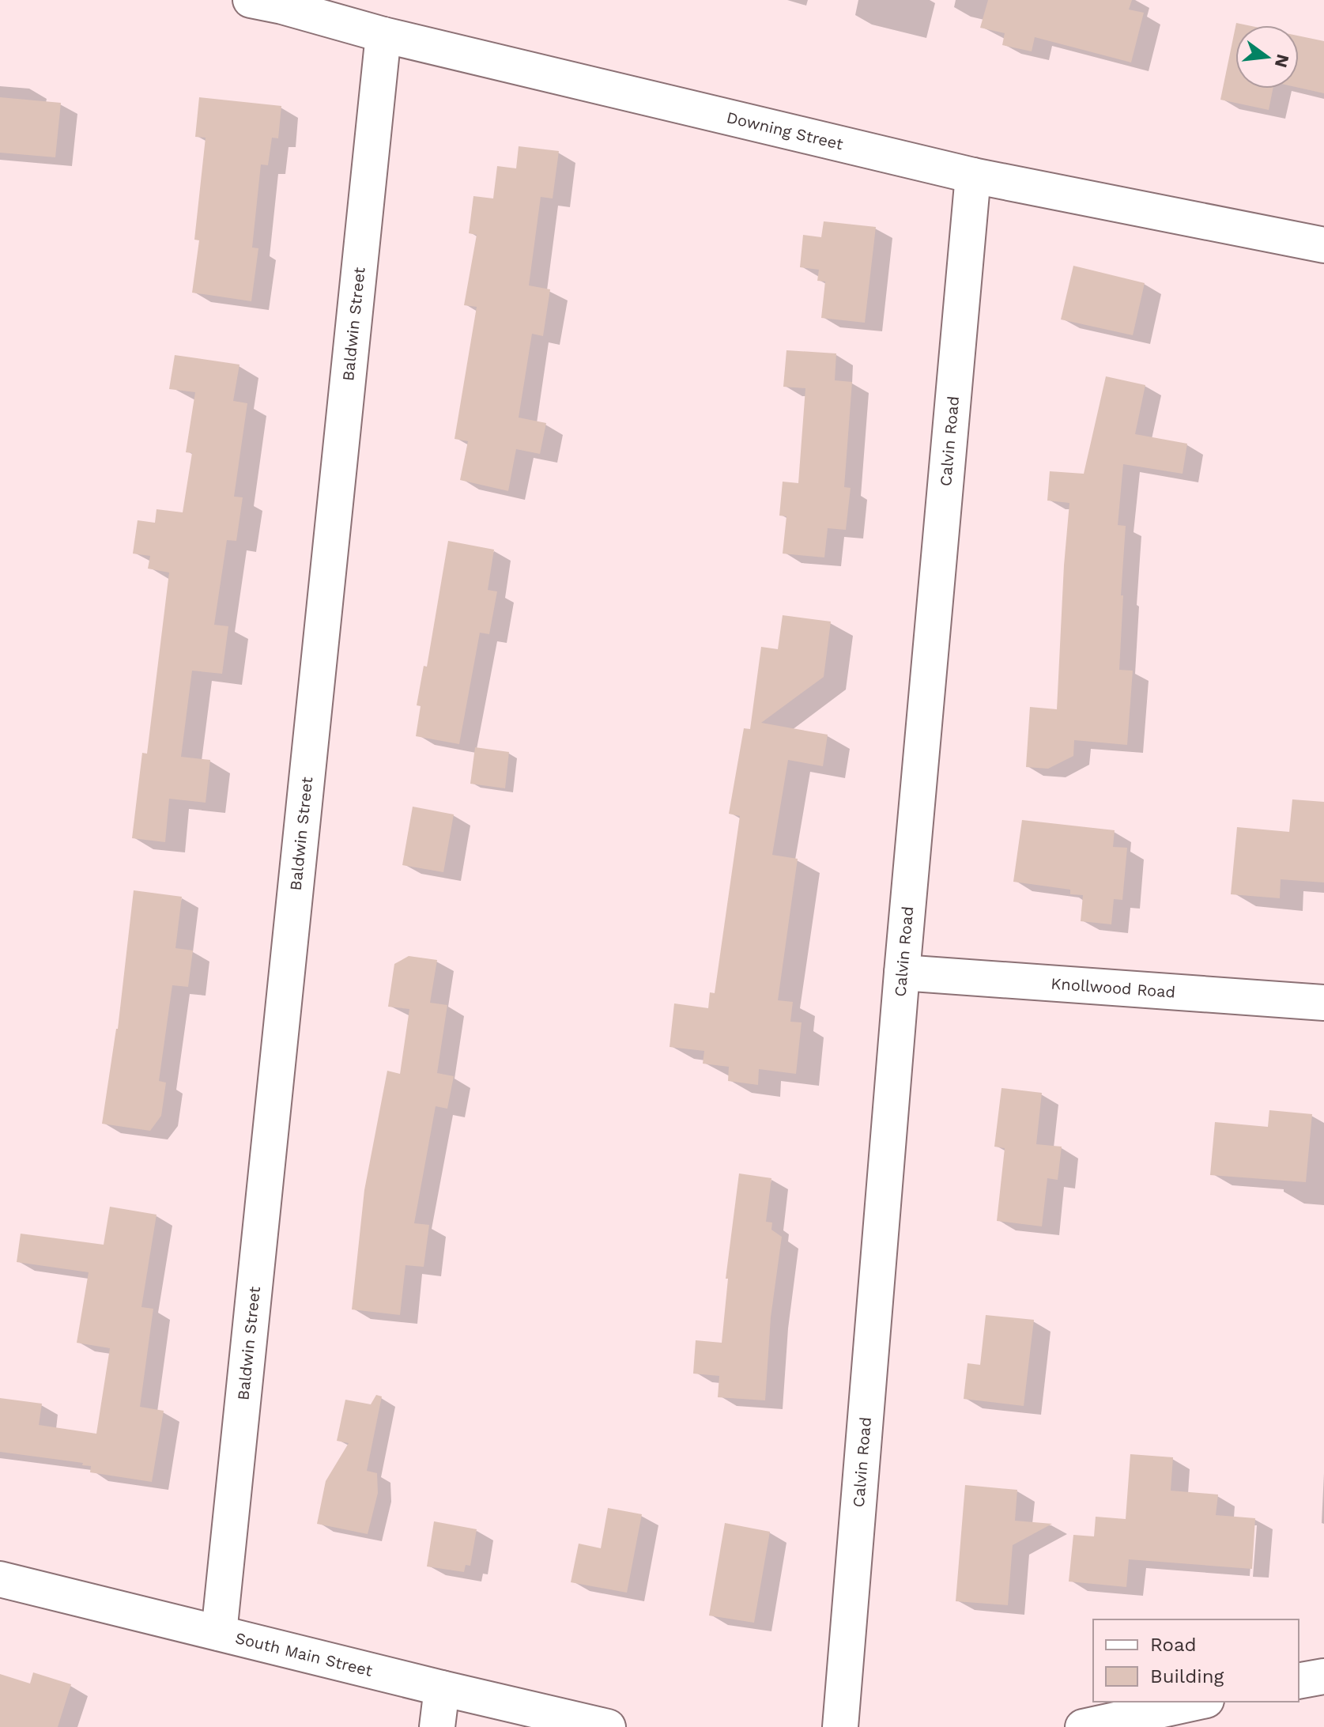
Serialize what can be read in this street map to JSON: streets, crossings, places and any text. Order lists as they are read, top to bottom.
{
  "streets": {
    "street": [
      "Downing Street",
      "Baldwin Street",
      "Calvin Road",
      "Knollwood Road",
      "South Main Street"
    ]
  },
  "crossings": [
    ["Downing Street", "Baldwin Street"],
    ["Downing Street", "Calvin Road"],
    ["Baldwin Street", "South Main Street"],
    ["Calvin Road", "Knollwood Road"]
  ],
  "legend": ["Road", "Building"],
  "north": "right"
}
